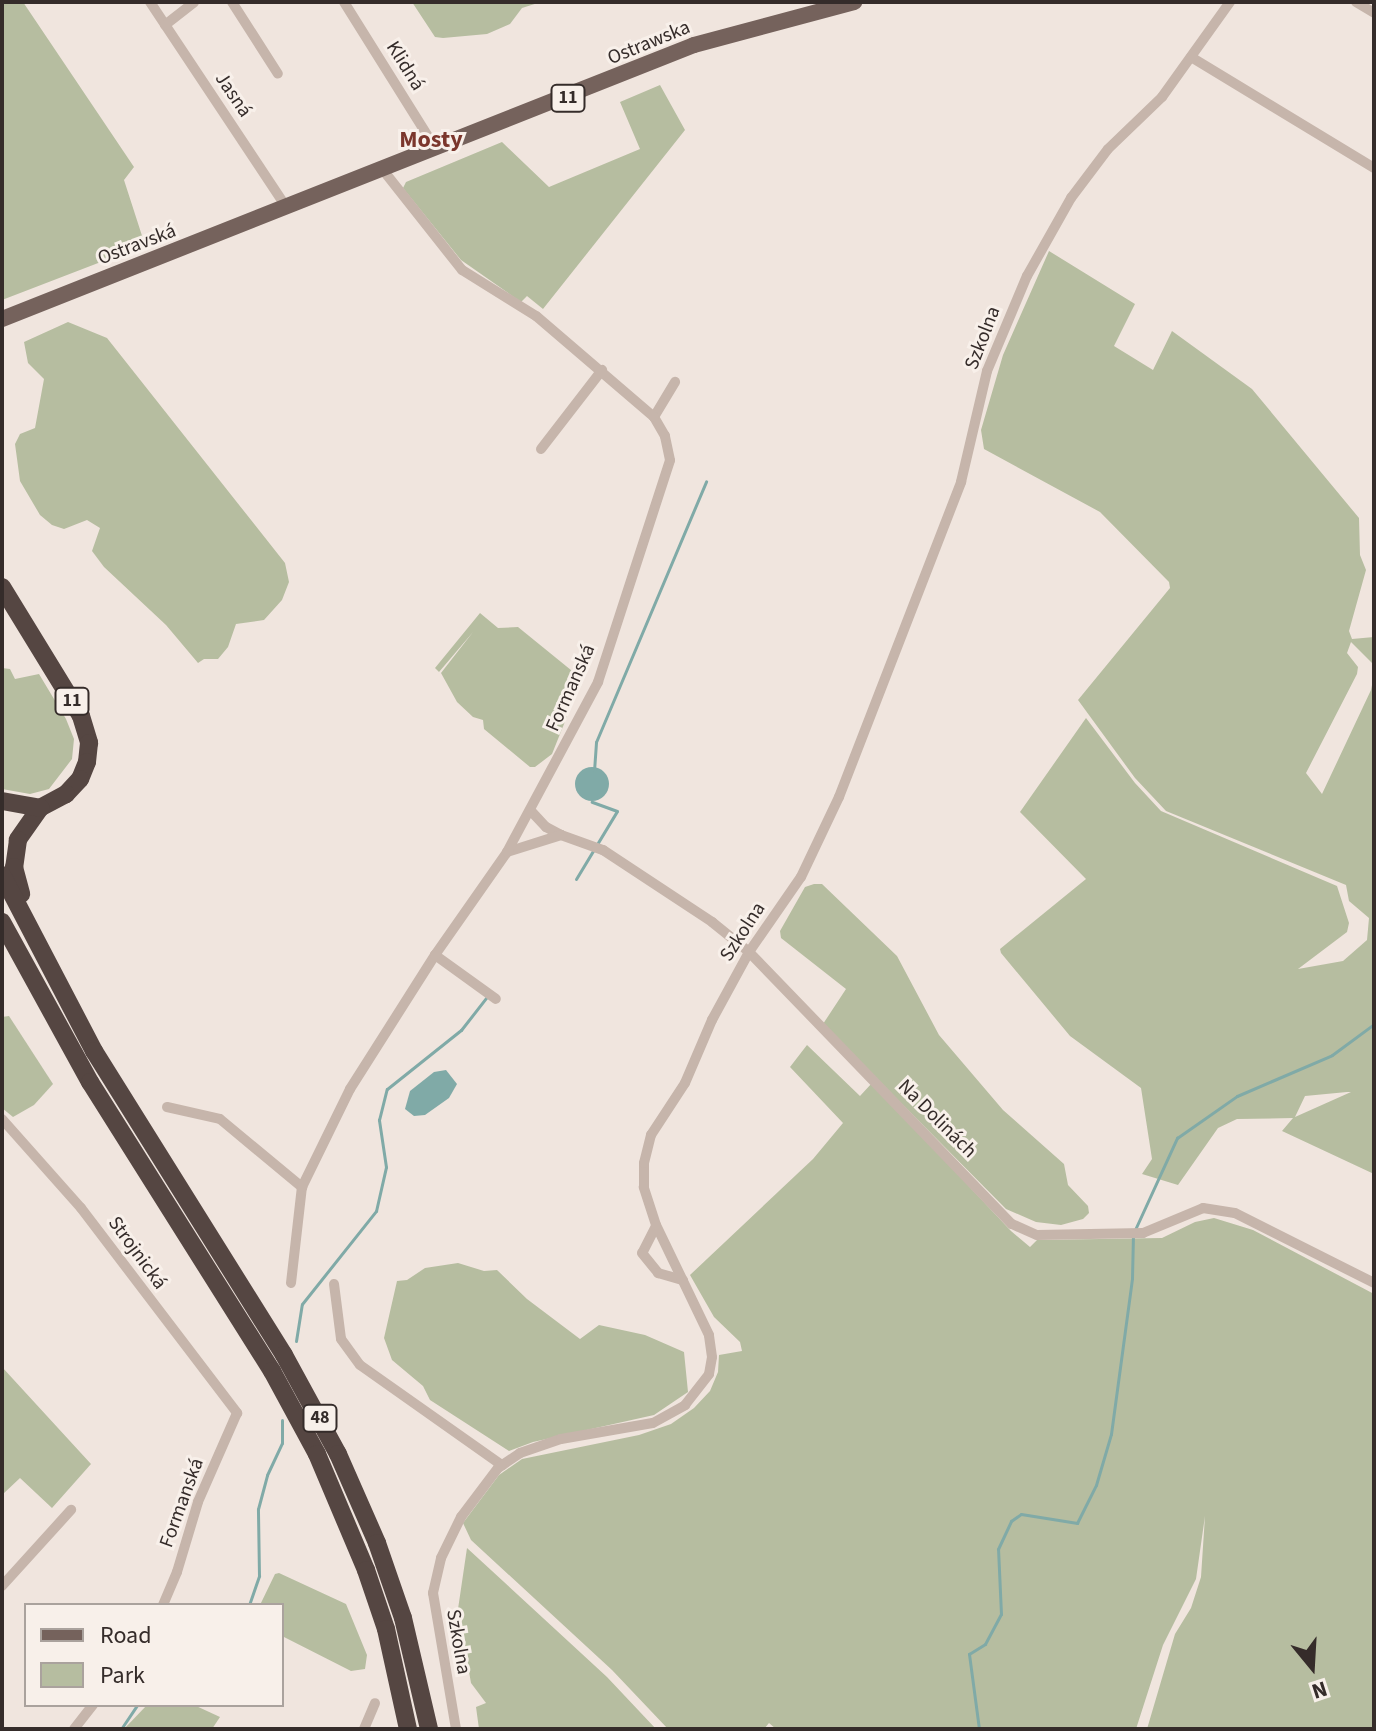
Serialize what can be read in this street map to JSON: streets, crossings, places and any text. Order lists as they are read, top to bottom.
{
  "streets": {
    "highway": ["11", "48"],
    "main road": ["Ostrawska", "Ostravská"],
    "street": [
      "Klidná",
      "Jasná",
      "Szkolna",
      "Formanská",
      "Na Dolinách",
      "Strojnická"
    ]
  },
  "crossings": [
    ["Ostrawska", "Klidná"],
    ["Ostrawska", "Jasná"],
    ["Ostrawska", "Ostravská"],
    ["Ostrawska", "Formanská"],
    ["Jasná", "Ostravská"],
    ["Szkolna", "Na Dolinách"],
    ["Formanská", "Na Dolinách"],
    ["Formanská", "Strojnická"]
  ],
  "districts": ["Mosty"],
  "legend": ["Road", "Park"],
  "north": "bottom"
}
